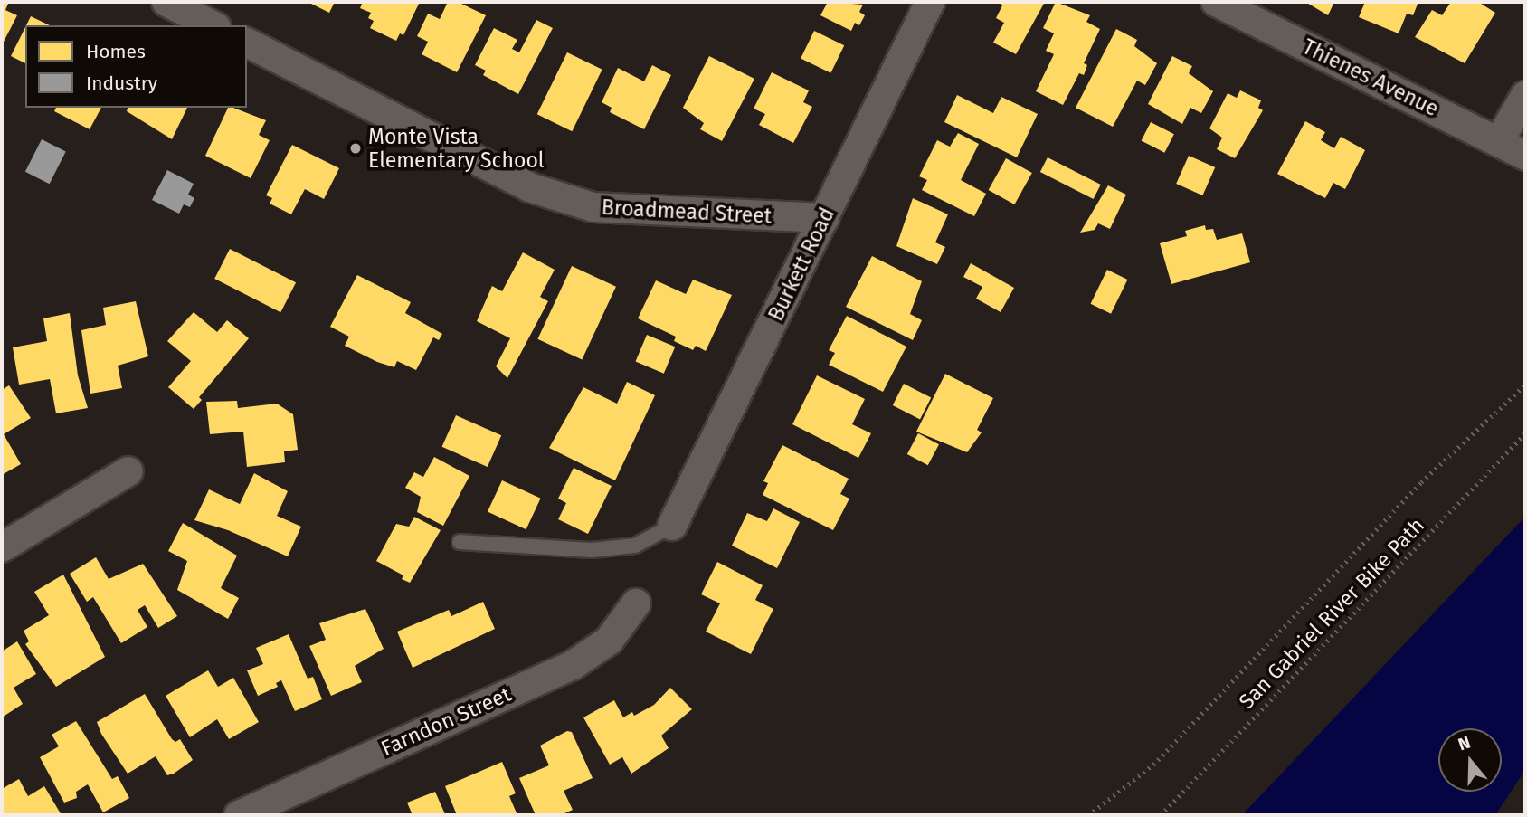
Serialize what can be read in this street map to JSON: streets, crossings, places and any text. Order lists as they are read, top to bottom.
{
  "streets": {
    "street": [
      "Thienes Avenue",
      "Broadmead Street",
      "Burkett Road",
      "Farndon Street"
    ],
    "path": ["San Gabriel River Bike Path"]
  },
  "crossings": [
    ["Broadmead Street", "Burkett Road"]
  ],
  "places": ["Monte Vista Elementary School"],
  "legend": ["Homes", "Industry"],
  "north": "top"
}
